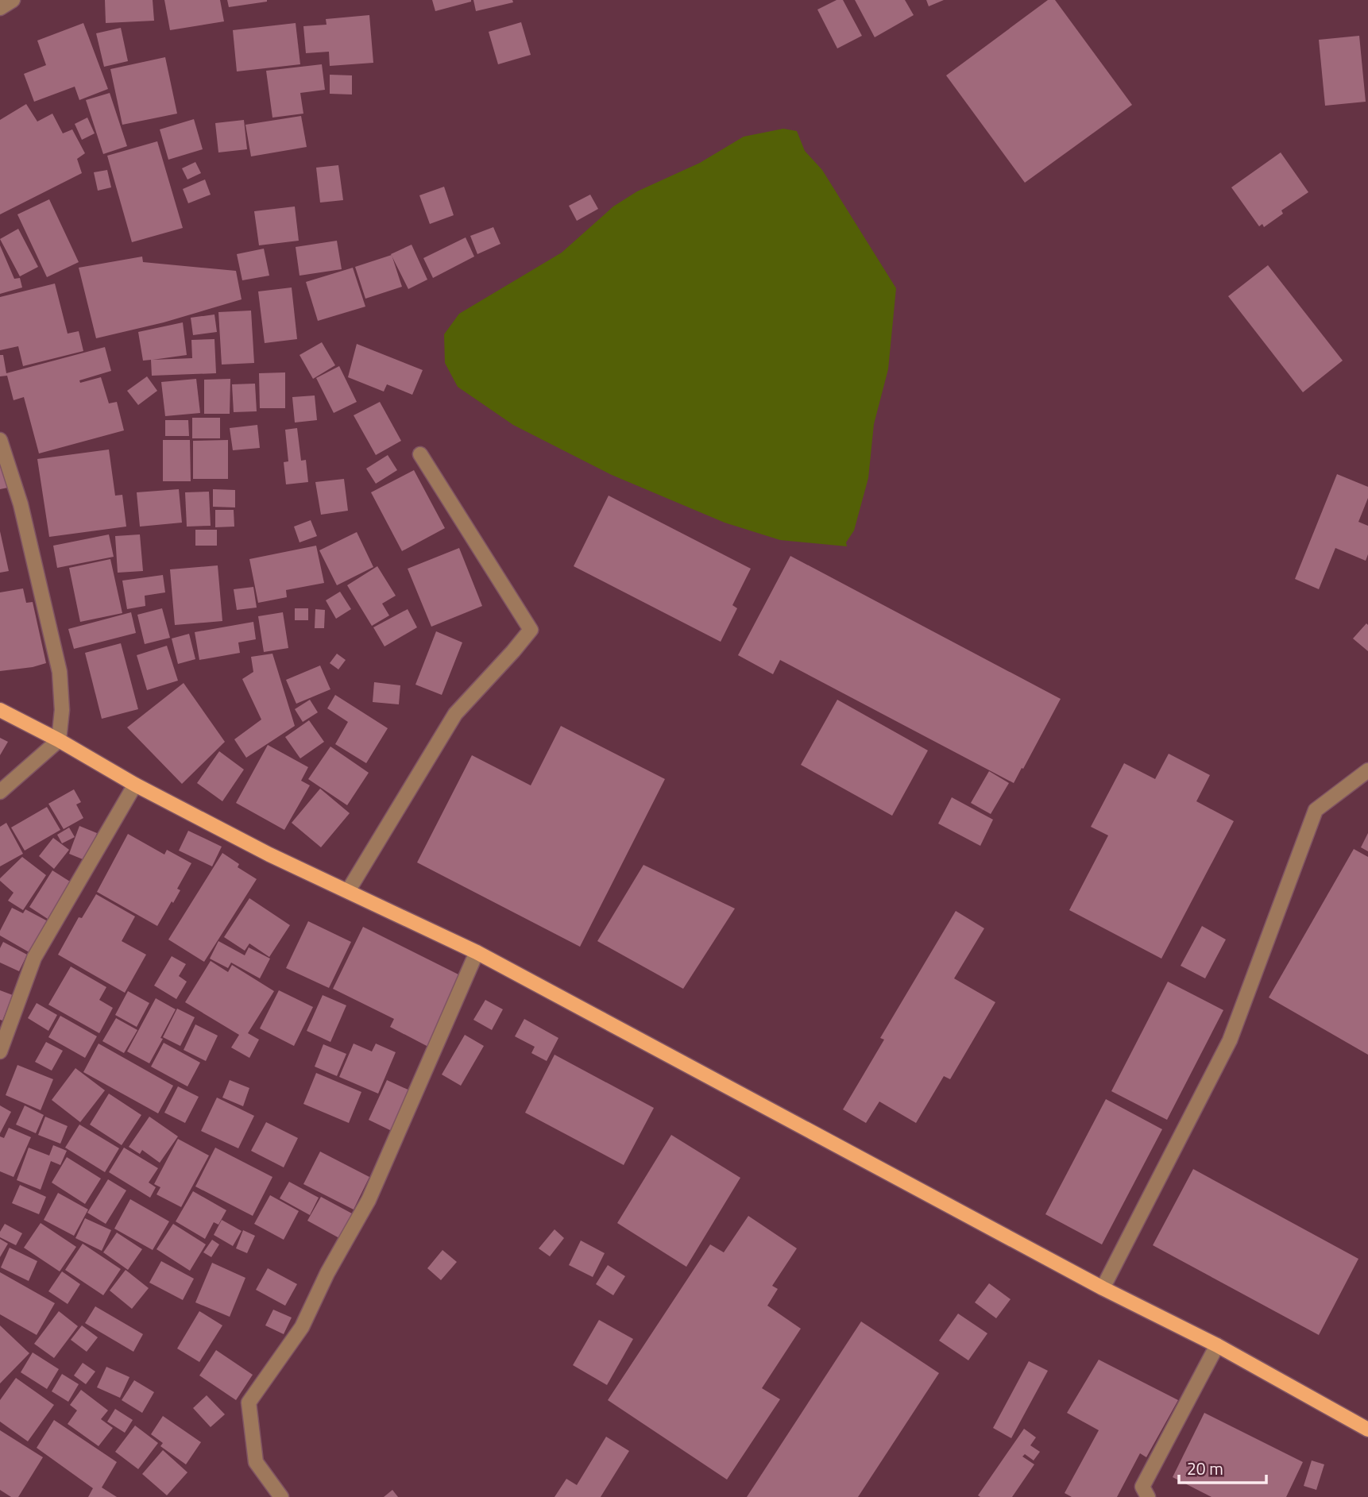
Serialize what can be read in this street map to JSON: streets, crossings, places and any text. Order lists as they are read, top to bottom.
{
  "scale_bar": "20 m"
}
